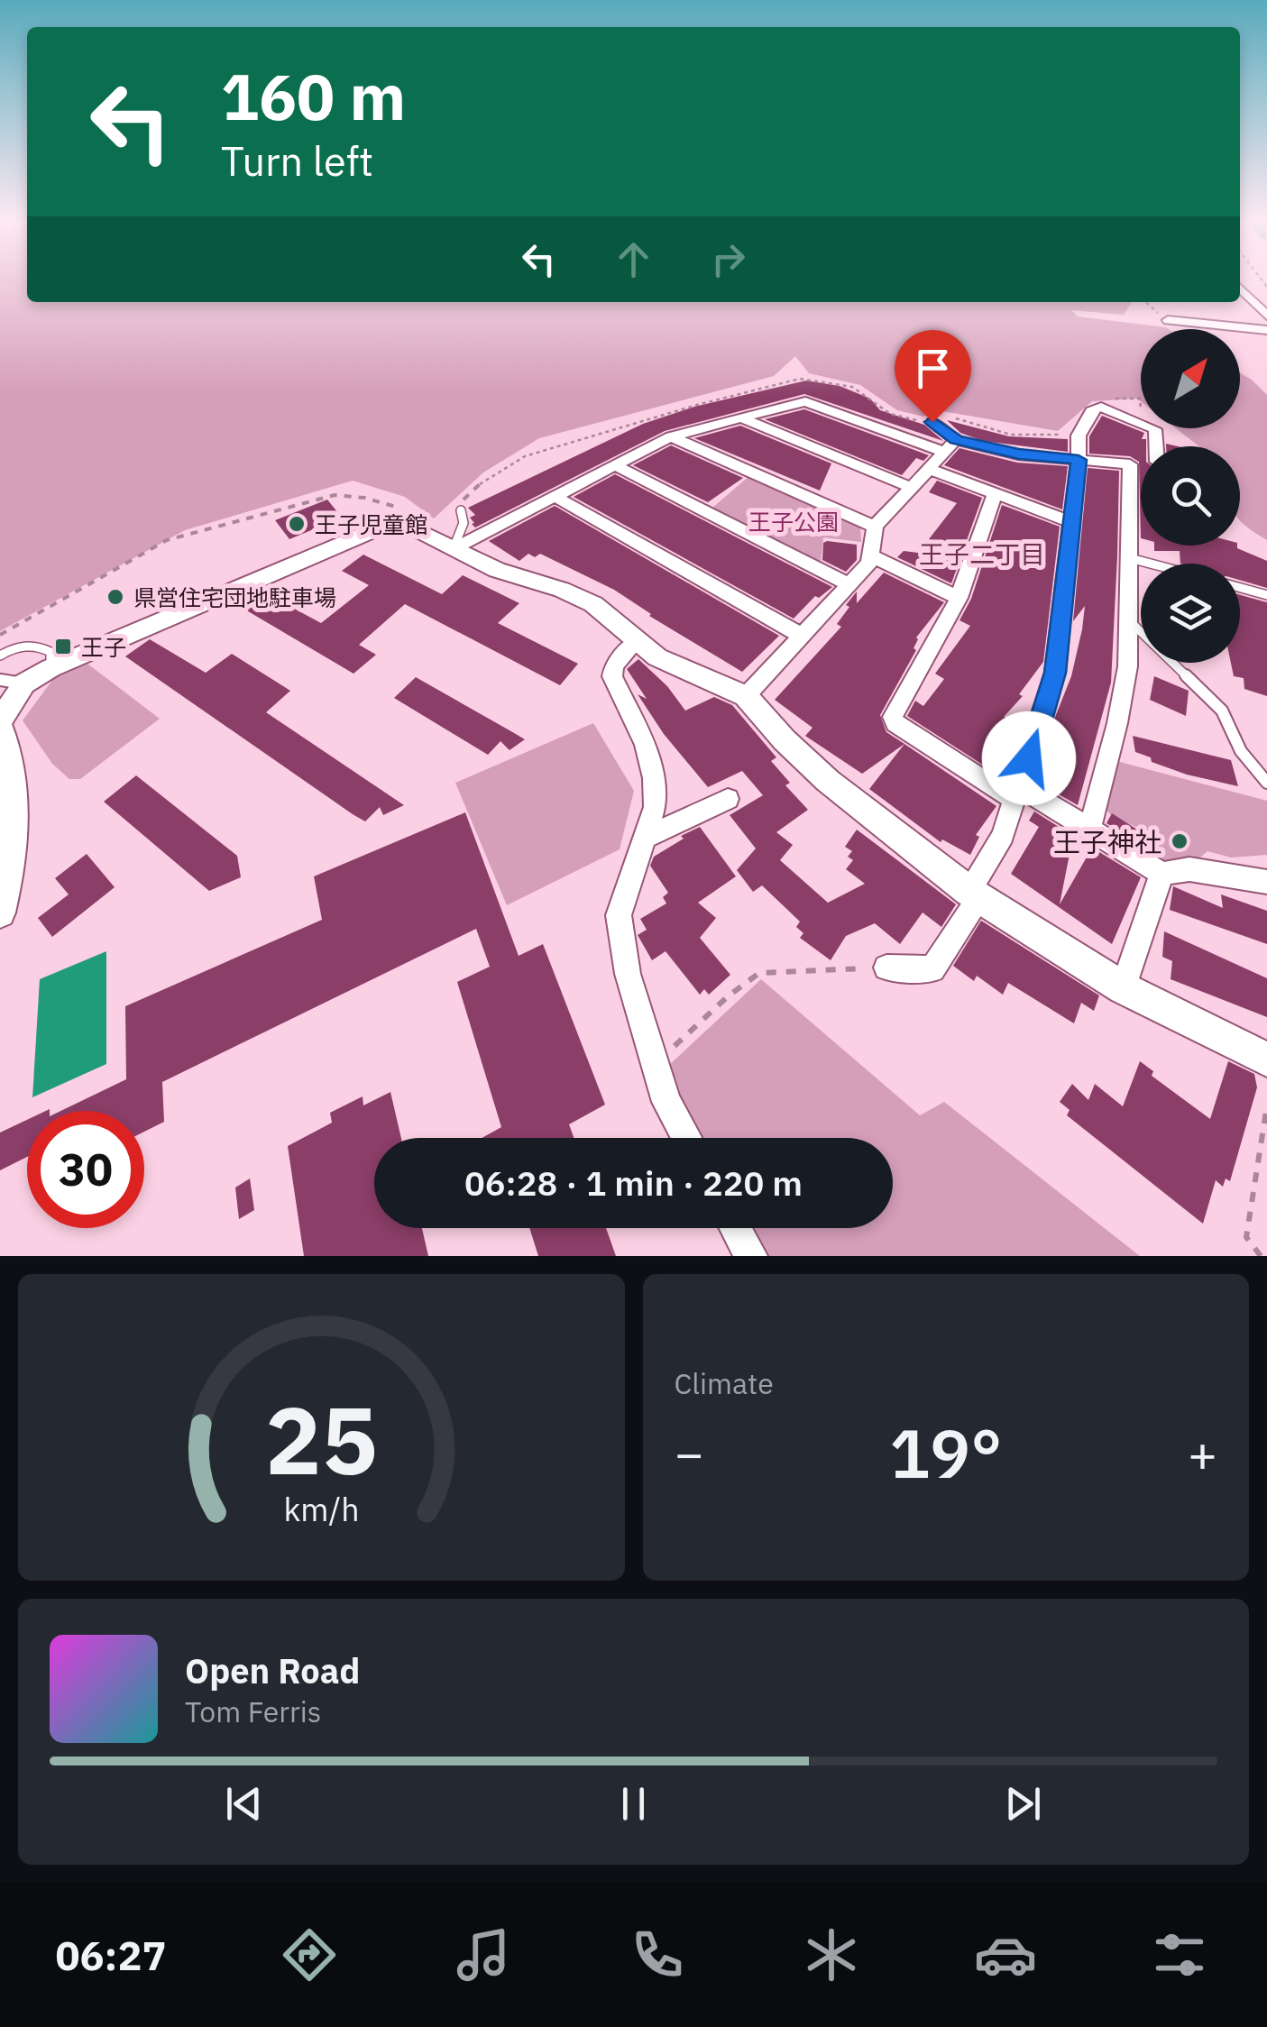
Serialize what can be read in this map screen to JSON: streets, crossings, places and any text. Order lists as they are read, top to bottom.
{
  "districts": ["王子二丁目"],
  "parks": ["王子公園"],
  "places": {
    "other": ["王子児童館", "県営住宅団地駐車場", "王子神社"],
    "transit": ["王子"]
  },
  "north": "top right",
  "page": {
    "turn": ["160 m", "Turn left"],
    "limit": "30",
    "trip": "06:28 · 1 min · 220 m",
    "tile": "Climate",
    "heat": ["−", "19°", "+"],
    "song": ["Open Road", "Tom Ferris"],
    "tabs": "06:27",
    "gauge": ["25", "km/h"]
  }
}
